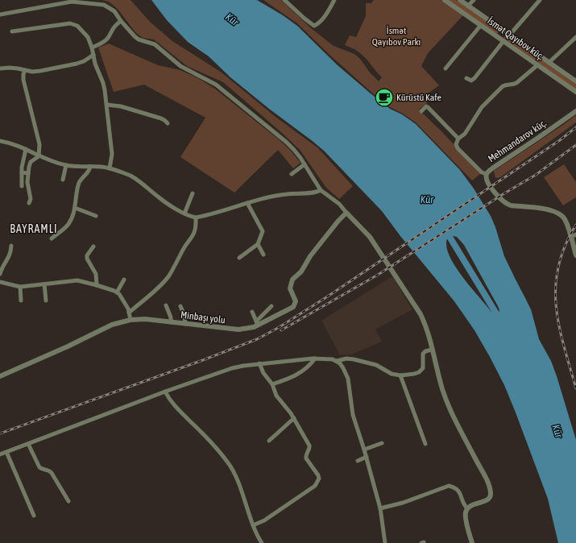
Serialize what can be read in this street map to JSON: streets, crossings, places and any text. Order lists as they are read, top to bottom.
{
  "streets": {
    "street": ["İsmət Qayıbov küç.", "Mehmandarov küç.", "Minbaşı yolu"]
  },
  "districts": ["BAYRAMLI"],
  "water": ["Kür"],
  "parks": ["İsmət Qayıbov Parkı"],
  "places": {
    "cafe": ["Kürüstü Kafe"]
  }
}
